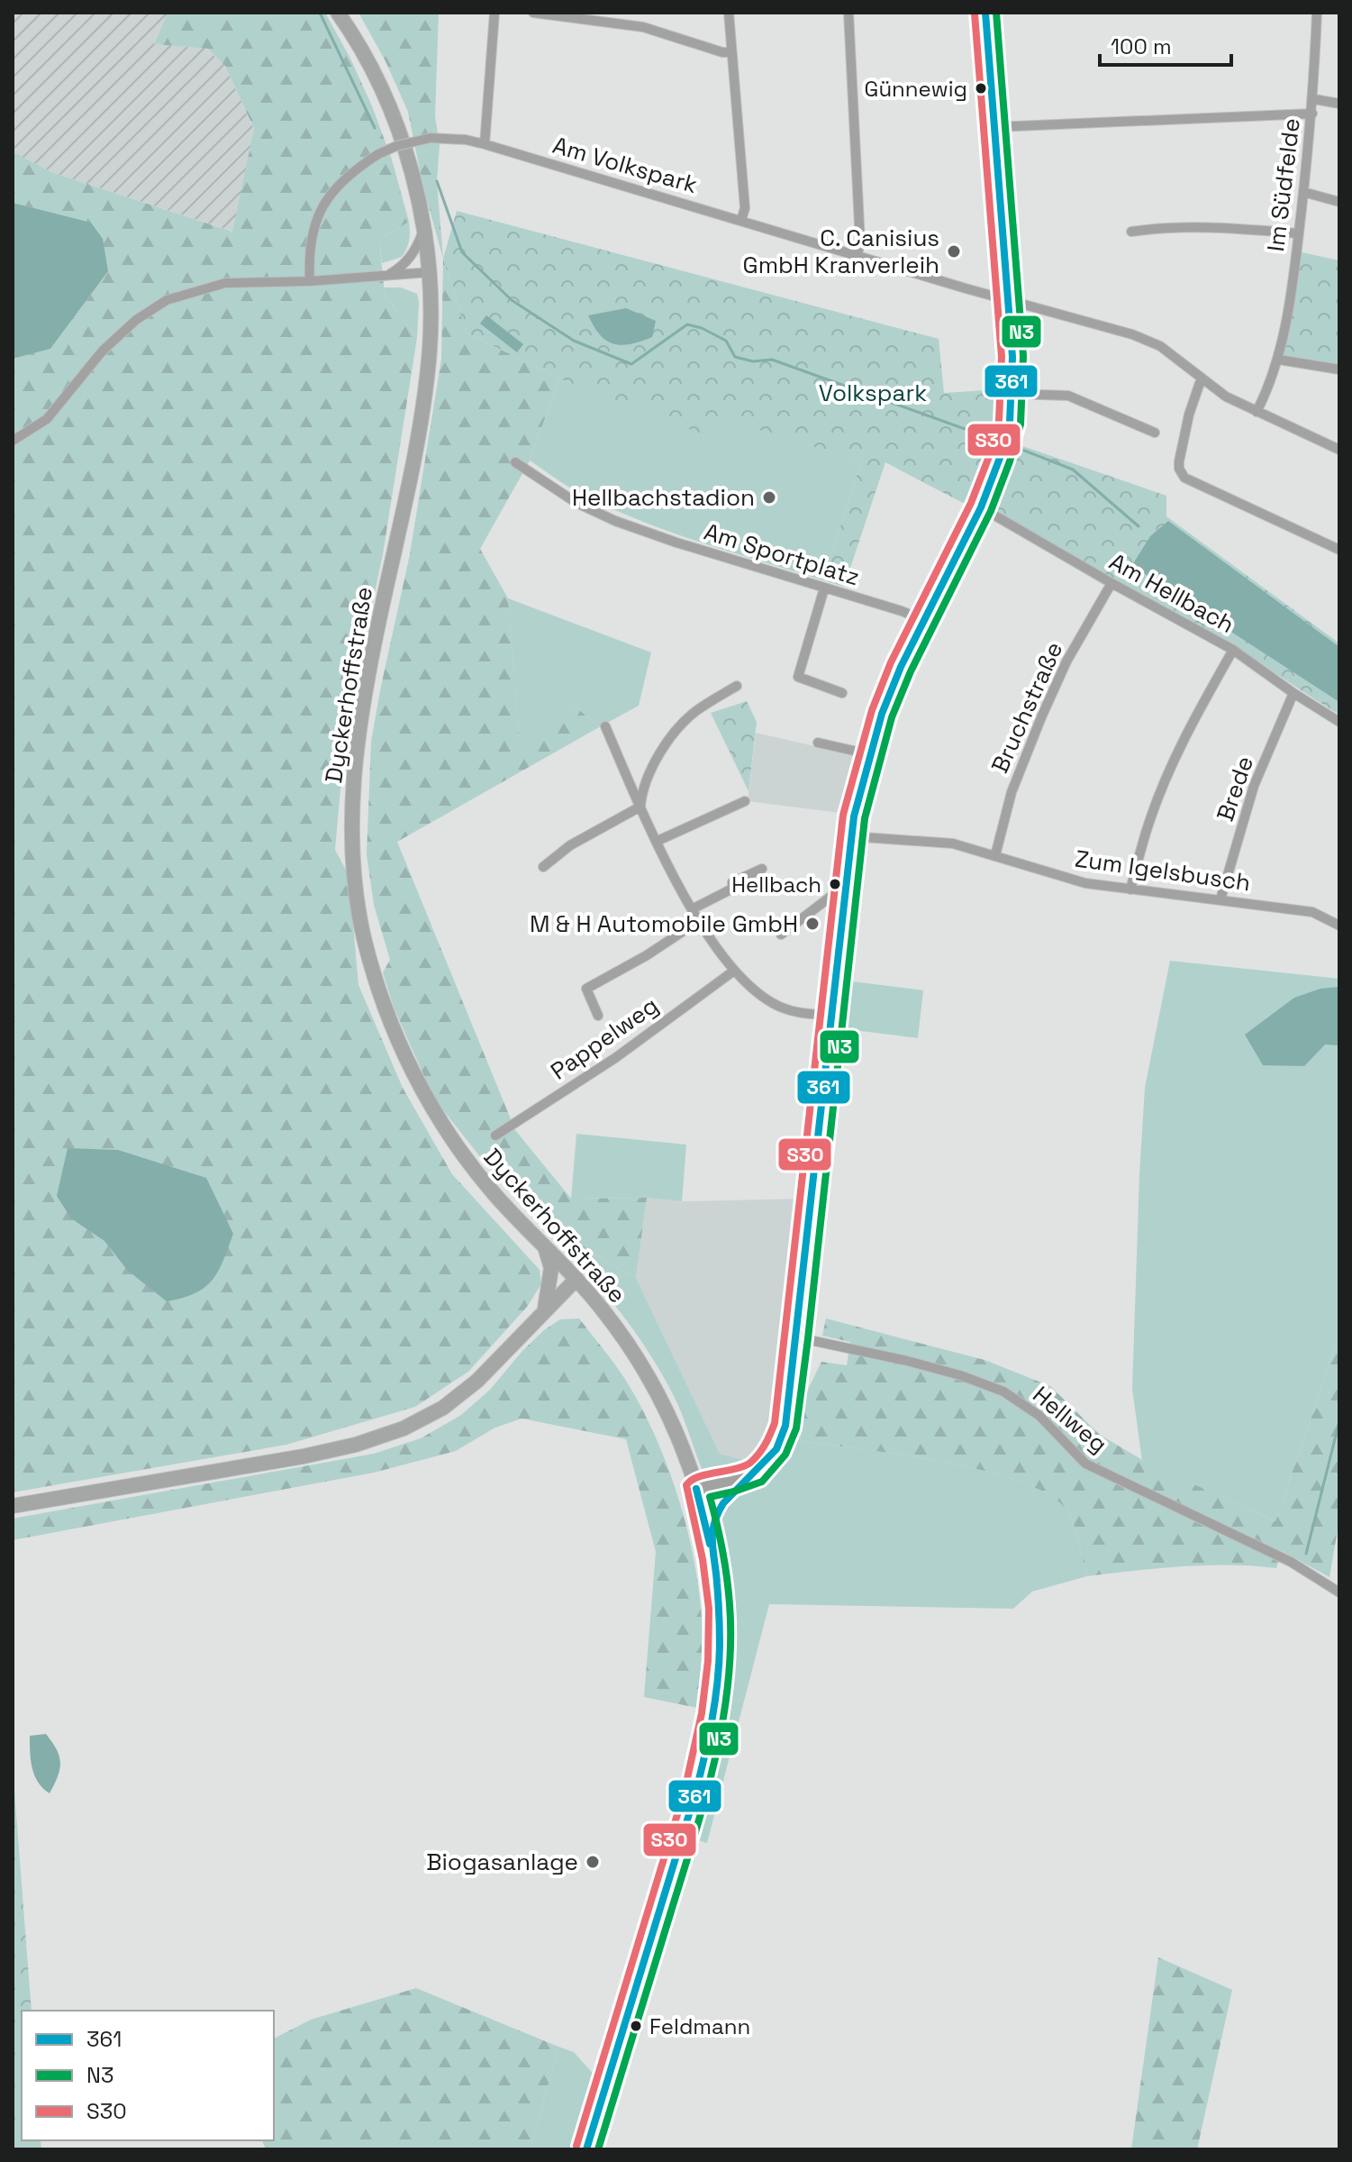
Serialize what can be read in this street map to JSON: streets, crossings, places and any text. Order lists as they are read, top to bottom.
{
  "streets": {
    "main road": ["Dyckerhoffstraße"],
    "street": [
      "Am Volkspark",
      "Im Südfelde",
      "Am Sportplatz",
      "Am Hellbach",
      "Bruchstraße",
      "Brede",
      "Zum Igelsbusch",
      "Pappelweg",
      "Hellweg"
    ]
  },
  "crossings": [
    ["Am Volkspark", "Im Südfelde"],
    ["Am Hellbach", "Bruchstraße"],
    ["Am Hellbach", "Brede"],
    ["Bruchstraße", "Zum Igelsbusch"],
    ["Brede", "Zum Igelsbusch"]
  ],
  "parks": ["Volkspark"],
  "places": [
    "Günnewig",
    "C. Canisius GmbH Kranverleih",
    "Hellbachstadion",
    "Hellbach",
    "M & H Automobile GmbH",
    "Biogasanlage",
    "Feldmann"
  ],
  "lines": ["transit line 361", "transit line N3", "transit line S30"],
  "legend": ["361", "N3", "S30"],
  "scale_bar": "100 m"
}
